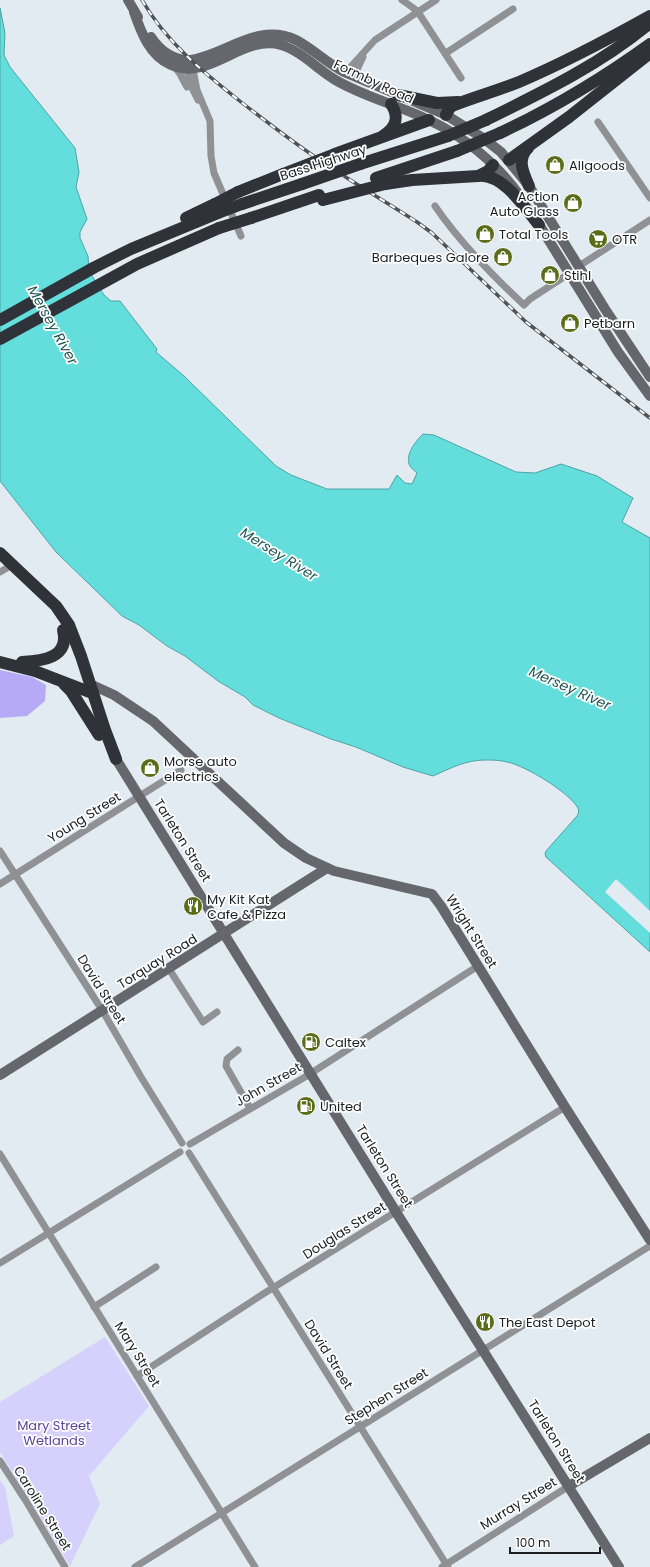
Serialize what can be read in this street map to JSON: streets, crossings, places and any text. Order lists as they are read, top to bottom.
{
  "streets": {
    "highway": ["Bass Highway", "Tarleton Street"],
    "main road": [
      "Formby Road",
      "Wright Street",
      "Torquay Road",
      "Murray Street"
    ],
    "street": [
      "Young Street",
      "David Street",
      "John Street",
      "Douglas Street",
      "Mary Street",
      "Stephen Street",
      "Caroline Street"
    ]
  },
  "crossings": [
    ["Young Street", "Tarleton Street"],
    ["Young Street", "David Street"],
    ["Tarleton Street", "Wright Street"],
    ["Tarleton Street", "Torquay Road"],
    ["Tarleton Street", "John Street"],
    ["Tarleton Street", "Douglas Street"],
    ["Tarleton Street", "Stephen Street"],
    ["Tarleton Street", "Murray Street"],
    ["Wright Street", "Torquay Road"],
    ["Wright Street", "John Street"],
    ["Wright Street", "Douglas Street"],
    ["Torquay Road", "David Street"],
    ["David Street", "John Street"],
    ["David Street", "Douglas Street"],
    ["David Street", "Stephen Street"],
    ["David Street", "Murray Street"],
    ["Douglas Street", "Mary Street"],
    ["Mary Street", "Stephen Street"]
  ],
  "water": ["Mersey River"],
  "parks": ["Mary Street Wetlands"],
  "places": {
    "shop": [
      "Allgoods",
      "Action Auto Glass",
      "Total Tools",
      "Barbeques Galore",
      "Stihl",
      "Petbarn",
      "Morse auto electrics"
    ],
    "supermarket": ["OTR"],
    "restaurant": ["My Kit Kat Cafe & Pizza", "The East Depot"],
    "fuel station": ["Caltex", "United"]
  },
  "scale_bar": "100 m"
}
